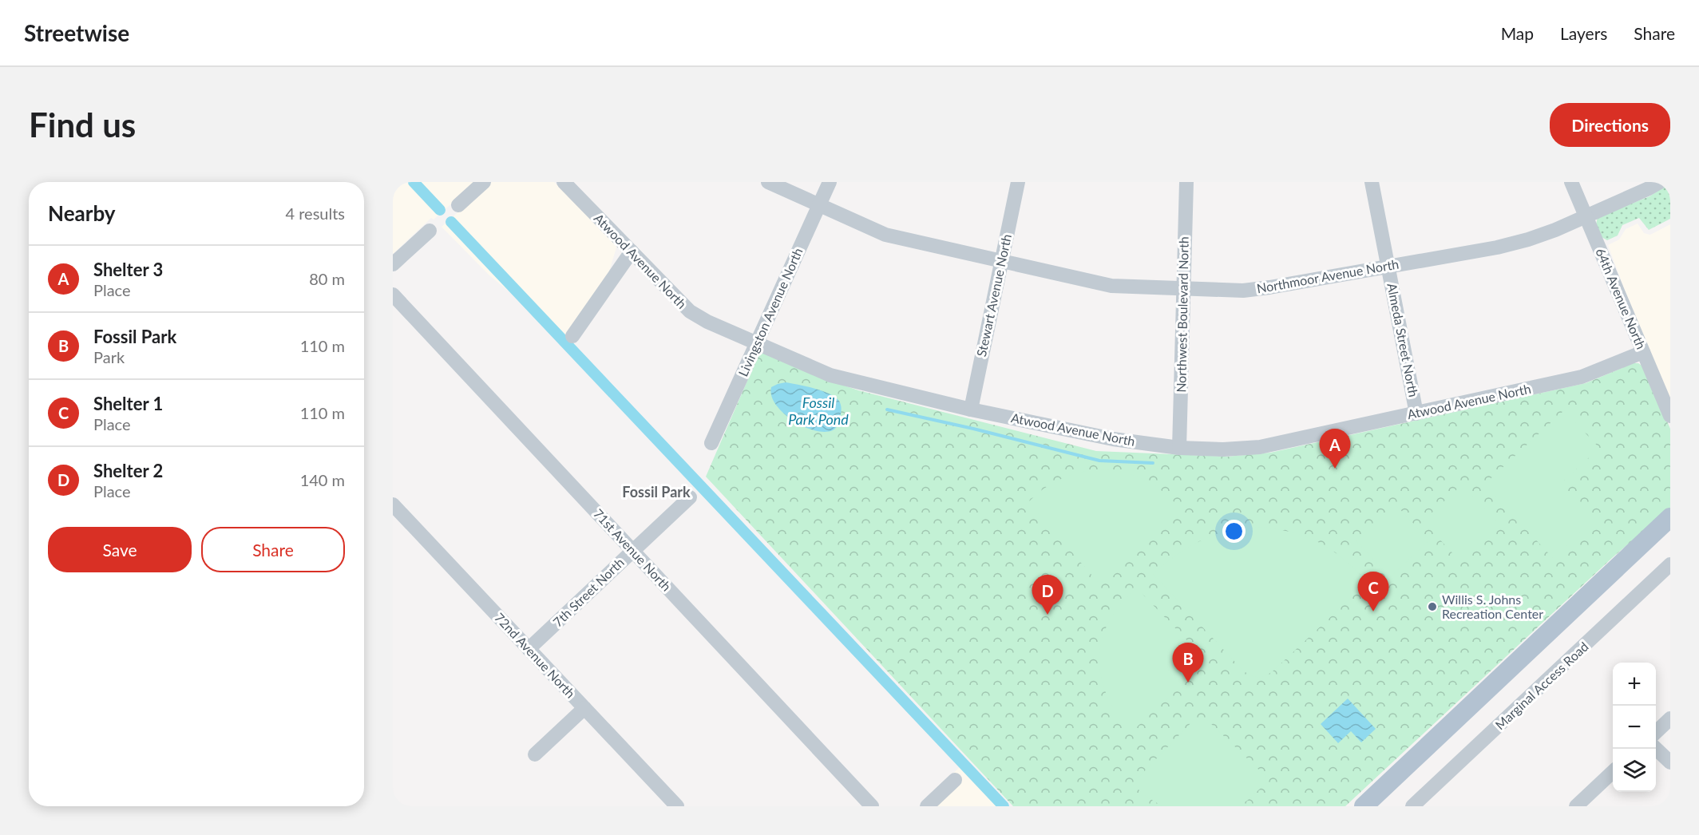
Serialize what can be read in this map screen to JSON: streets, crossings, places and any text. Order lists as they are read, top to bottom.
{
  "streets": {
    "street": [
      "Atwood Avenue North",
      "Northmoor Avenue North",
      "Stewart Avenue North",
      "64th Avenue North",
      "Livingston Avenue North",
      "Northwest Boulevard North",
      "Almeda Street North",
      "71st Avenue North",
      "7th Street North",
      "72nd Avenue North",
      "Marginal Access Road"
    ]
  },
  "crossings": [
    ["Atwood Avenue North", "Stewart Avenue North"],
    ["Atwood Avenue North", "64th Avenue North"],
    ["Atwood Avenue North", "Livingston Avenue North"],
    ["Atwood Avenue North", "Northwest Boulevard North"],
    ["Atwood Avenue North", "Almeda Street North"],
    ["Northmoor Avenue North", "Stewart Avenue North"],
    ["Northmoor Avenue North", "64th Avenue North"],
    ["Northmoor Avenue North", "Livingston Avenue North"],
    ["Northmoor Avenue North", "Northwest Boulevard North"],
    ["Northmoor Avenue North", "Almeda Street North"],
    ["71st Avenue North", "7th Street North"],
    ["7th Street North", "72nd Avenue North"]
  ],
  "districts": ["Fossil Park"],
  "water": ["Fossil Park Pond"],
  "places": ["Willis S. Johns Recreation Center"],
  "page": {
    "header": "Streetwise",
    "nav": ["Map", "Layers", "Share"],
    "buttons": [
      "Directions",
      ["Save", "Share"]
    ],
    "title": "Find us",
    "heading": ["Nearby", "4 results"],
    "list": [
      {
        "mark": "A",
        "name": "Shelter 3",
        "note": "Place",
        "value": "80 m"
      },
      {
        "mark": "B",
        "name": "Fossil Park",
        "note": "Park",
        "value": "110 m"
      },
      {
        "mark": "C",
        "name": "Shelter 1",
        "note": "Place",
        "value": "110 m"
      },
      {
        "mark": "D",
        "name": "Shelter 2",
        "note": "Place",
        "value": "140 m"
      }
    ],
    "pins": [
      "A",
      "C",
      "D",
      "B"
    ],
    "map_buttons": ["+", "−"]
  }
}
